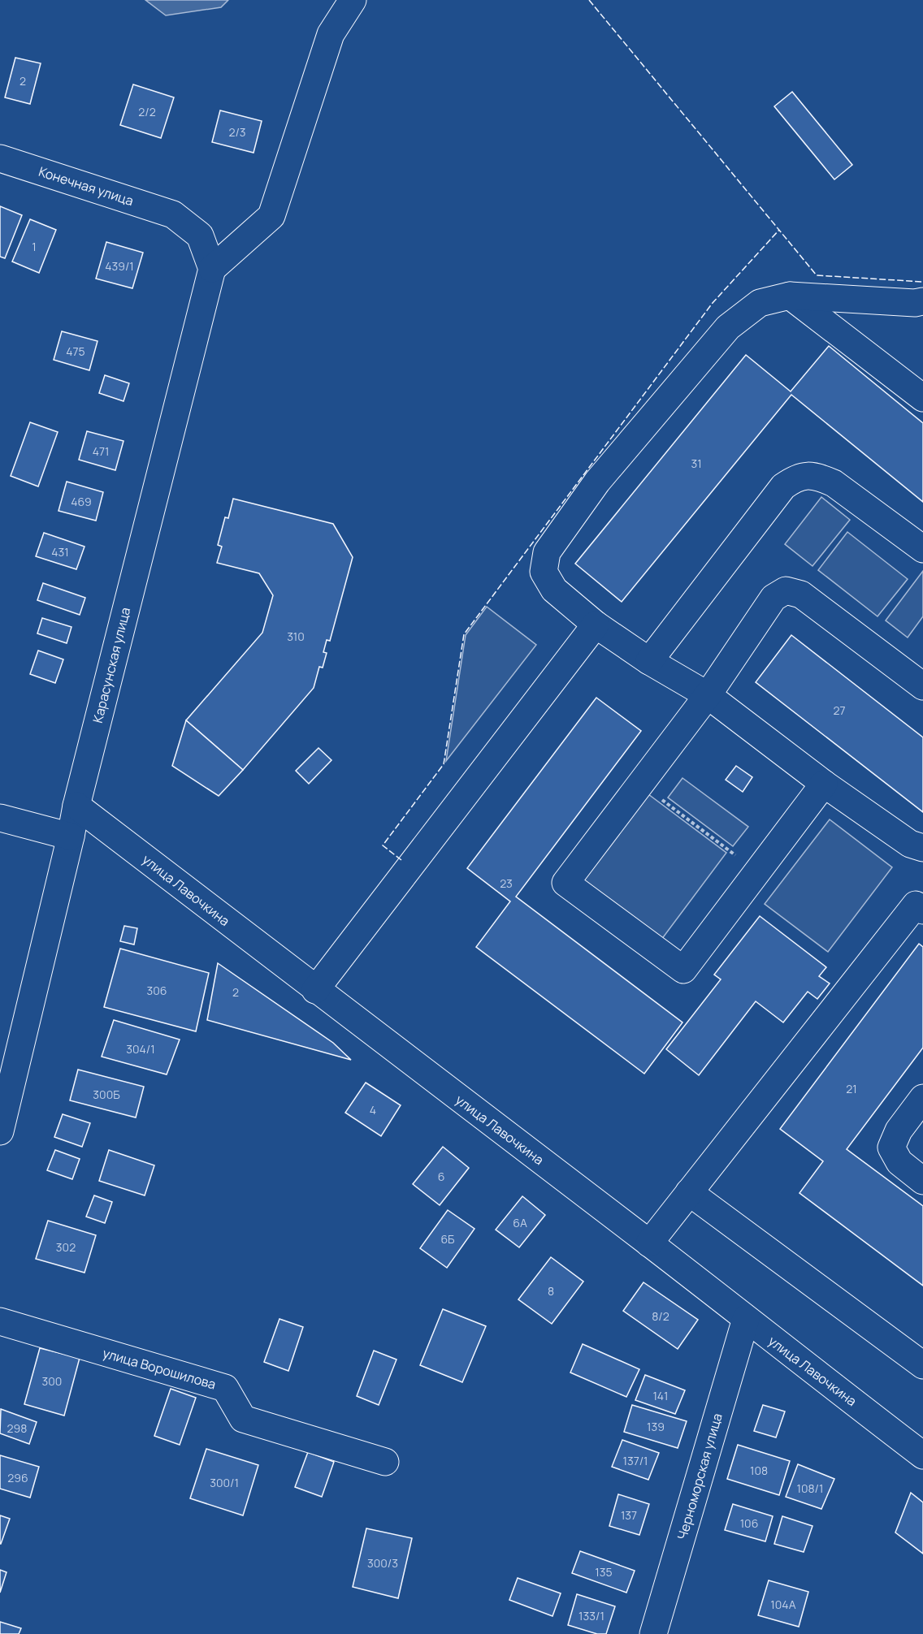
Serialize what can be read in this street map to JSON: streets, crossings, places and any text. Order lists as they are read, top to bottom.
{
  "streets": {
    "street": [
      "Конечная улица",
      "Карасунская улица",
      "улица Лавочкина",
      "улица Ворошилова",
      "Черноморская улица"
    ]
  },
  "crossings": [
    ["Конечная улица", "Карасунская улица"],
    ["Карасунская улица", "улица Лавочкина"],
    ["улица Лавочкина", "Черноморская улица"]
  ],
  "house_numbers": [
    "2",
    "2/2",
    "2/3",
    "1",
    "439/1",
    "475",
    "471",
    "31",
    "469",
    "431",
    "310",
    "27",
    "23",
    "306",
    "2",
    "304/1",
    "21",
    "300Б",
    "4",
    "6",
    "6А",
    "6Б",
    "302",
    "8",
    "8/2",
    "300",
    "141",
    "139",
    "298",
    "137/1",
    "108",
    "296",
    "300/1",
    "108/1",
    "137",
    "106",
    "300/3",
    "135",
    "104А",
    "133/1"
  ]
}
